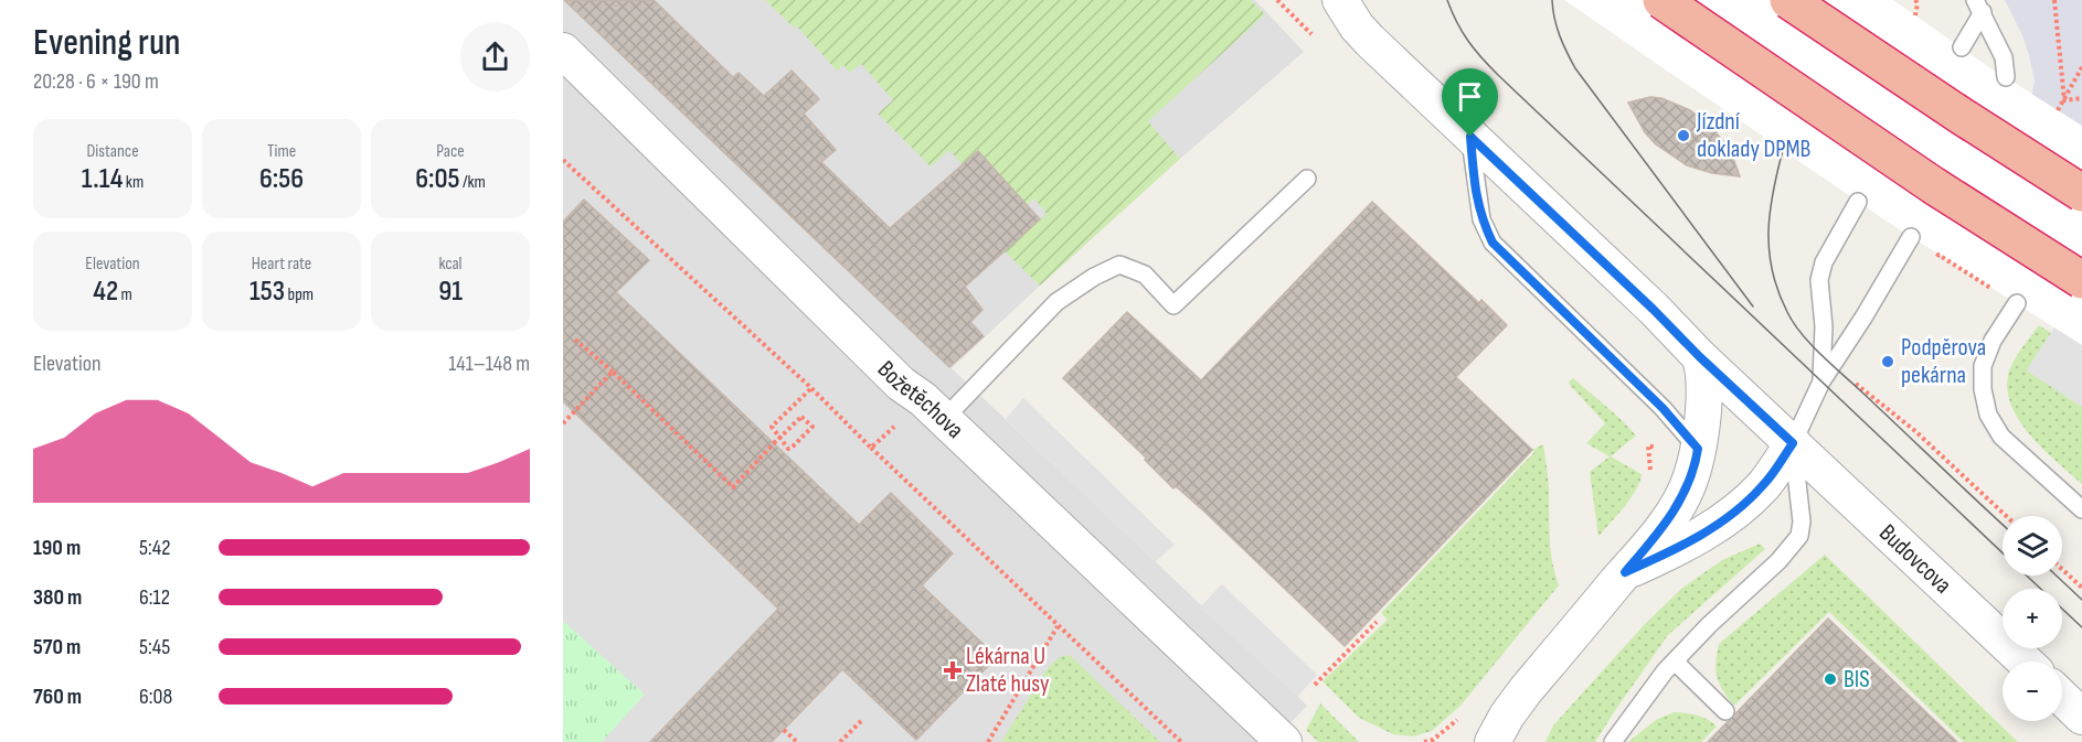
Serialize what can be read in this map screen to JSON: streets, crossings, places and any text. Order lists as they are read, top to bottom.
{
  "streets": {
    "street": ["Božetěchova", "Budovcova"]
  },
  "places": {
    "other": ["Jízdní doklady DPMB", "Podpěrova pekárna", "BIS"],
    "health": ["Lékárna U Zlaté husy"]
  },
  "page": {
    "heading": ["Evening run", "20:28 · 6 × 190 m"],
    "stats": [
      ["Distance", "1.14 km"],
      ["Time", "6:56"],
      ["Pace", "6:05 /km"],
      ["Elevation", "42 m"],
      ["Heart rate", "153 bpm"],
      ["kcal", "91"]
    ],
    "chart": ["Elevation", "141–148 m"],
    "map_buttons": ["+", "−"],
    "list": [
      {
        "name": "190 m",
        "note": "5:42"
      },
      {
        "name": "380 m",
        "note": "6:12"
      },
      {
        "name": "570 m",
        "note": "5:45"
      },
      {
        "name": "760 m",
        "note": "6:08"
      }
    ]
  }
}
